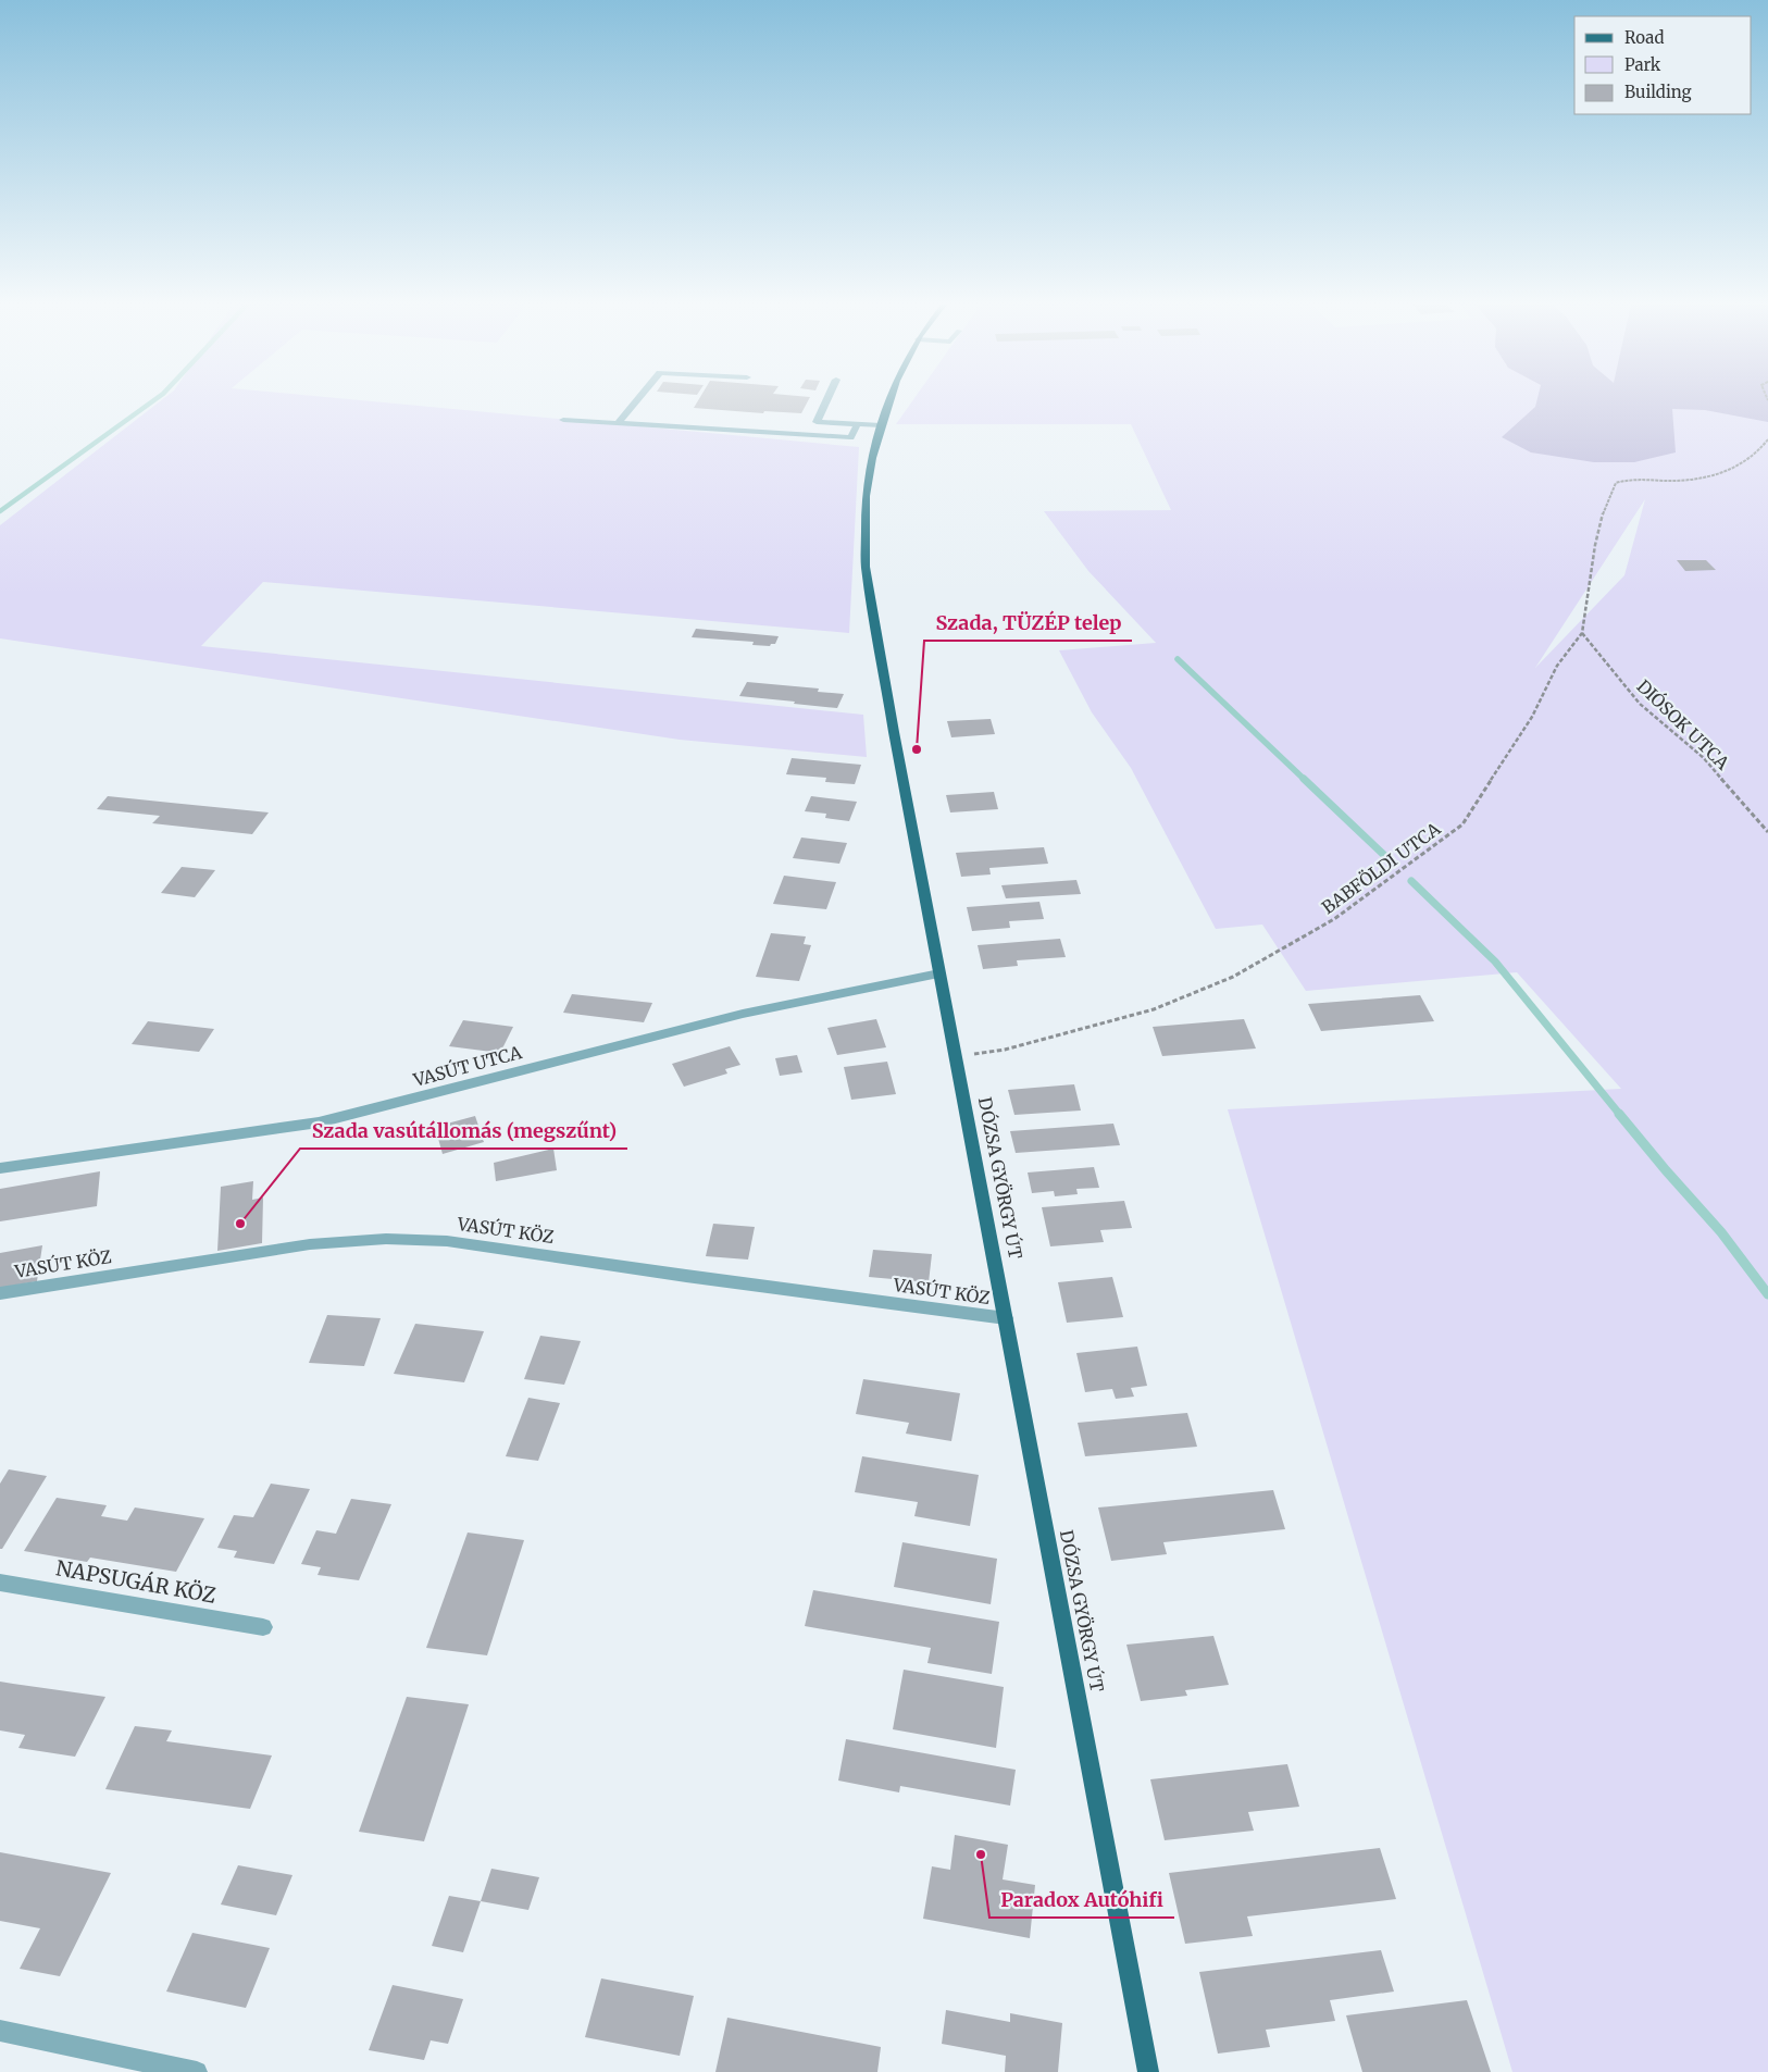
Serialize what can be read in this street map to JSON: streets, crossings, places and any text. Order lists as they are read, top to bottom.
{
  "streets": {
    "main road": ["DÓZSA GYÖRGY ÚT"],
    "street": ["VASÚT UTCA", "VASÚT KÖZ", "NAPSUGÁR KÖZ"],
    "path": ["DIÓSOK UTCA", "BABFÖLDI UTCA"]
  },
  "crossings": [
    ["DIÓSOK UTCA", "BABFÖLDI UTCA"],
    ["BABFÖLDI UTCA", "DÓZSA GYÖRGY ÚT"],
    ["VASÚT UTCA", "DÓZSA GYÖRGY ÚT"],
    ["DÓZSA GYÖRGY ÚT", "VASÚT KÖZ"]
  ],
  "places": ["Szada, TÜZÉP telep", "Szada vasútállomás (megszűnt)", "Paradox Autóhifi"],
  "legend": ["Road", "Park", "Building"]
}
